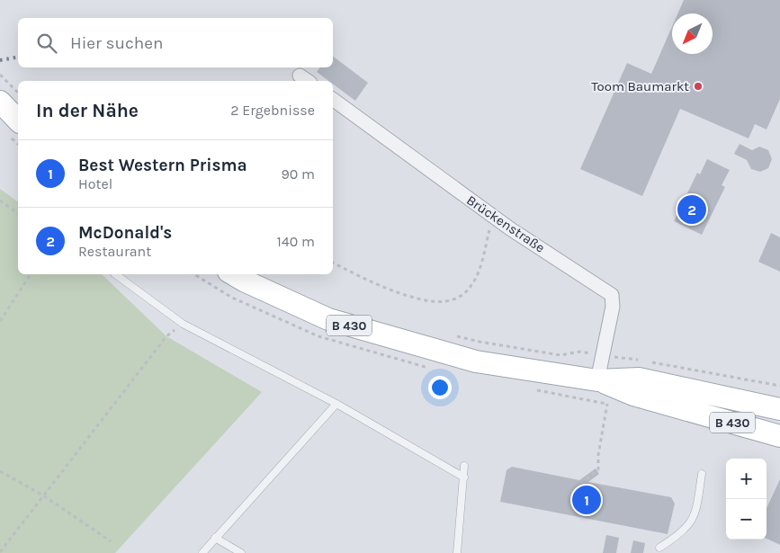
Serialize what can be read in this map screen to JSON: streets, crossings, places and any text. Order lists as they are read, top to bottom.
{
  "streets": {
    "main road": ["B 430"],
    "street": ["Brückenstraße"]
  },
  "crossings": [
    ["Brückenstraße", "B 430"]
  ],
  "places": ["Toom Baumarkt"],
  "north": "bottom left",
  "page": {
    "search": "Hier suchen",
    "heading": ["In der Nähe", "2 Ergebnisse"],
    "list": [
      {
        "mark": "1",
        "name": "Best Western Prisma",
        "note": "Hotel",
        "value": "90 m"
      },
      {
        "mark": "2",
        "name": "McDonald's",
        "note": "Restaurant",
        "value": "140 m"
      }
    ],
    "pins": ["2", "1"],
    "map_buttons": ["+", "−"]
  }
}
